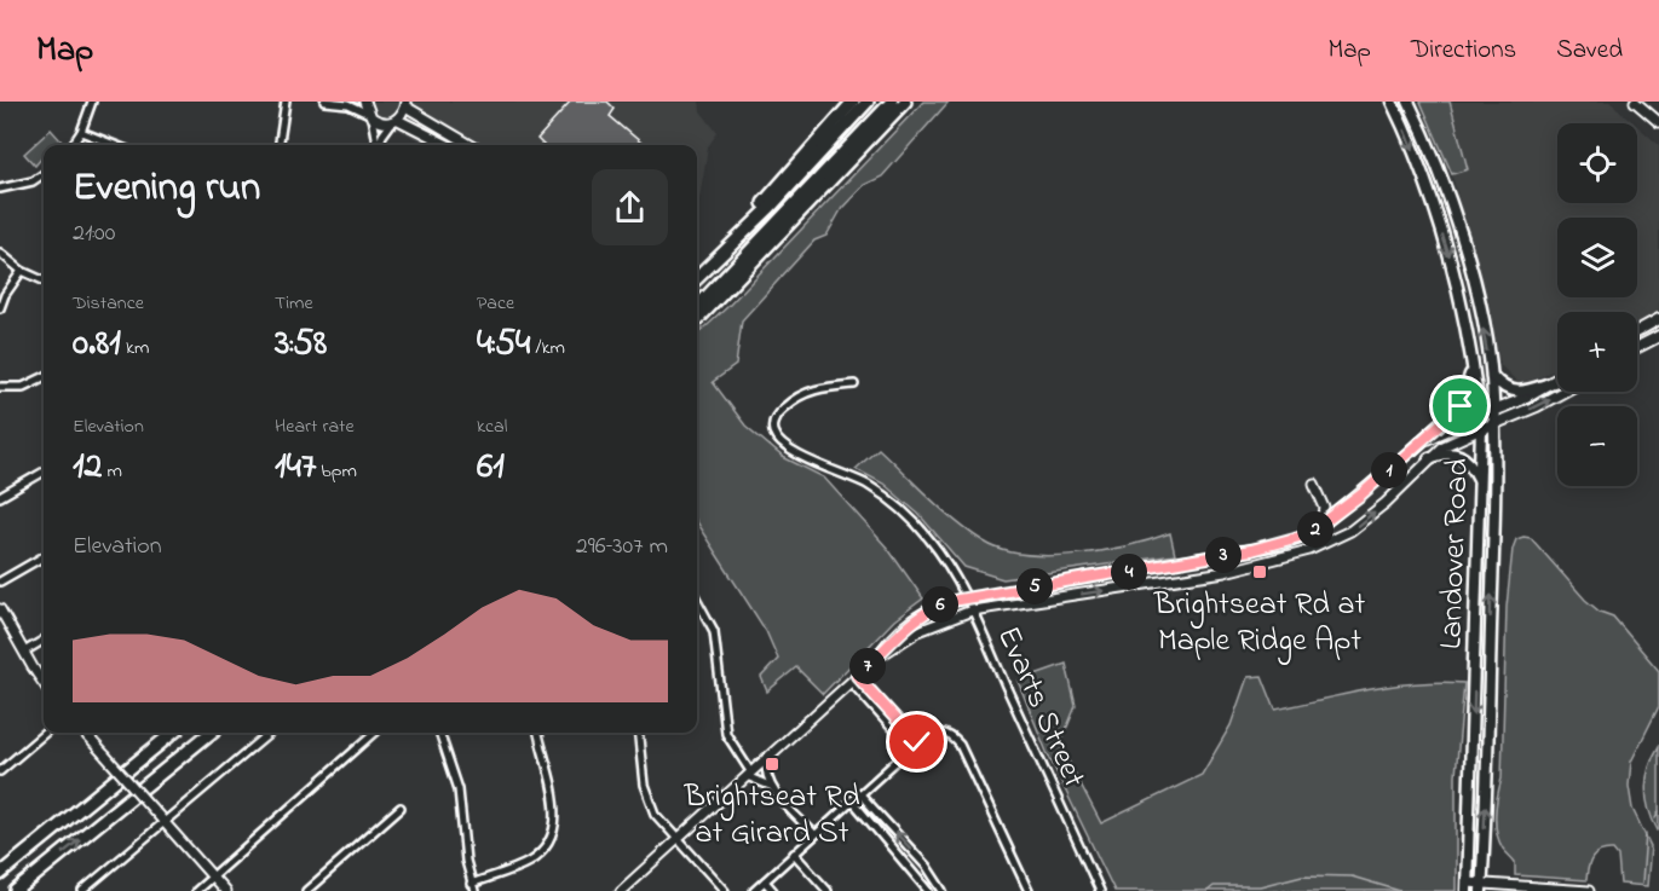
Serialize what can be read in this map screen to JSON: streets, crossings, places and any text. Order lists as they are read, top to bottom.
{
  "streets": {
    "main road": ["Landover Road"],
    "street": ["Evarts Street"]
  },
  "places": {
    "transit": ["Brightseat Rd at Maple Ridge Apt", "Brightseat Rd at Girard St"]
  },
  "page": {
    "header": "Map",
    "nav": ["Map", "Directions", "Saved"],
    "map_buttons": ["+", "−"],
    "heading": ["Evening run", "21:00"],
    "stats": [
      ["Distance", "0.81 km"],
      ["Time", "3:58"],
      ["Pace", "4:54 /km"],
      ["Elevation", "12 m"],
      ["Heart rate", "147 bpm"],
      ["kcal", "61"]
    ],
    "pins": [
      "1",
      "2",
      "3",
      "4",
      "5",
      "6",
      "7"
    ],
    "chart": ["Elevation", "296–307 m"]
  }
}
